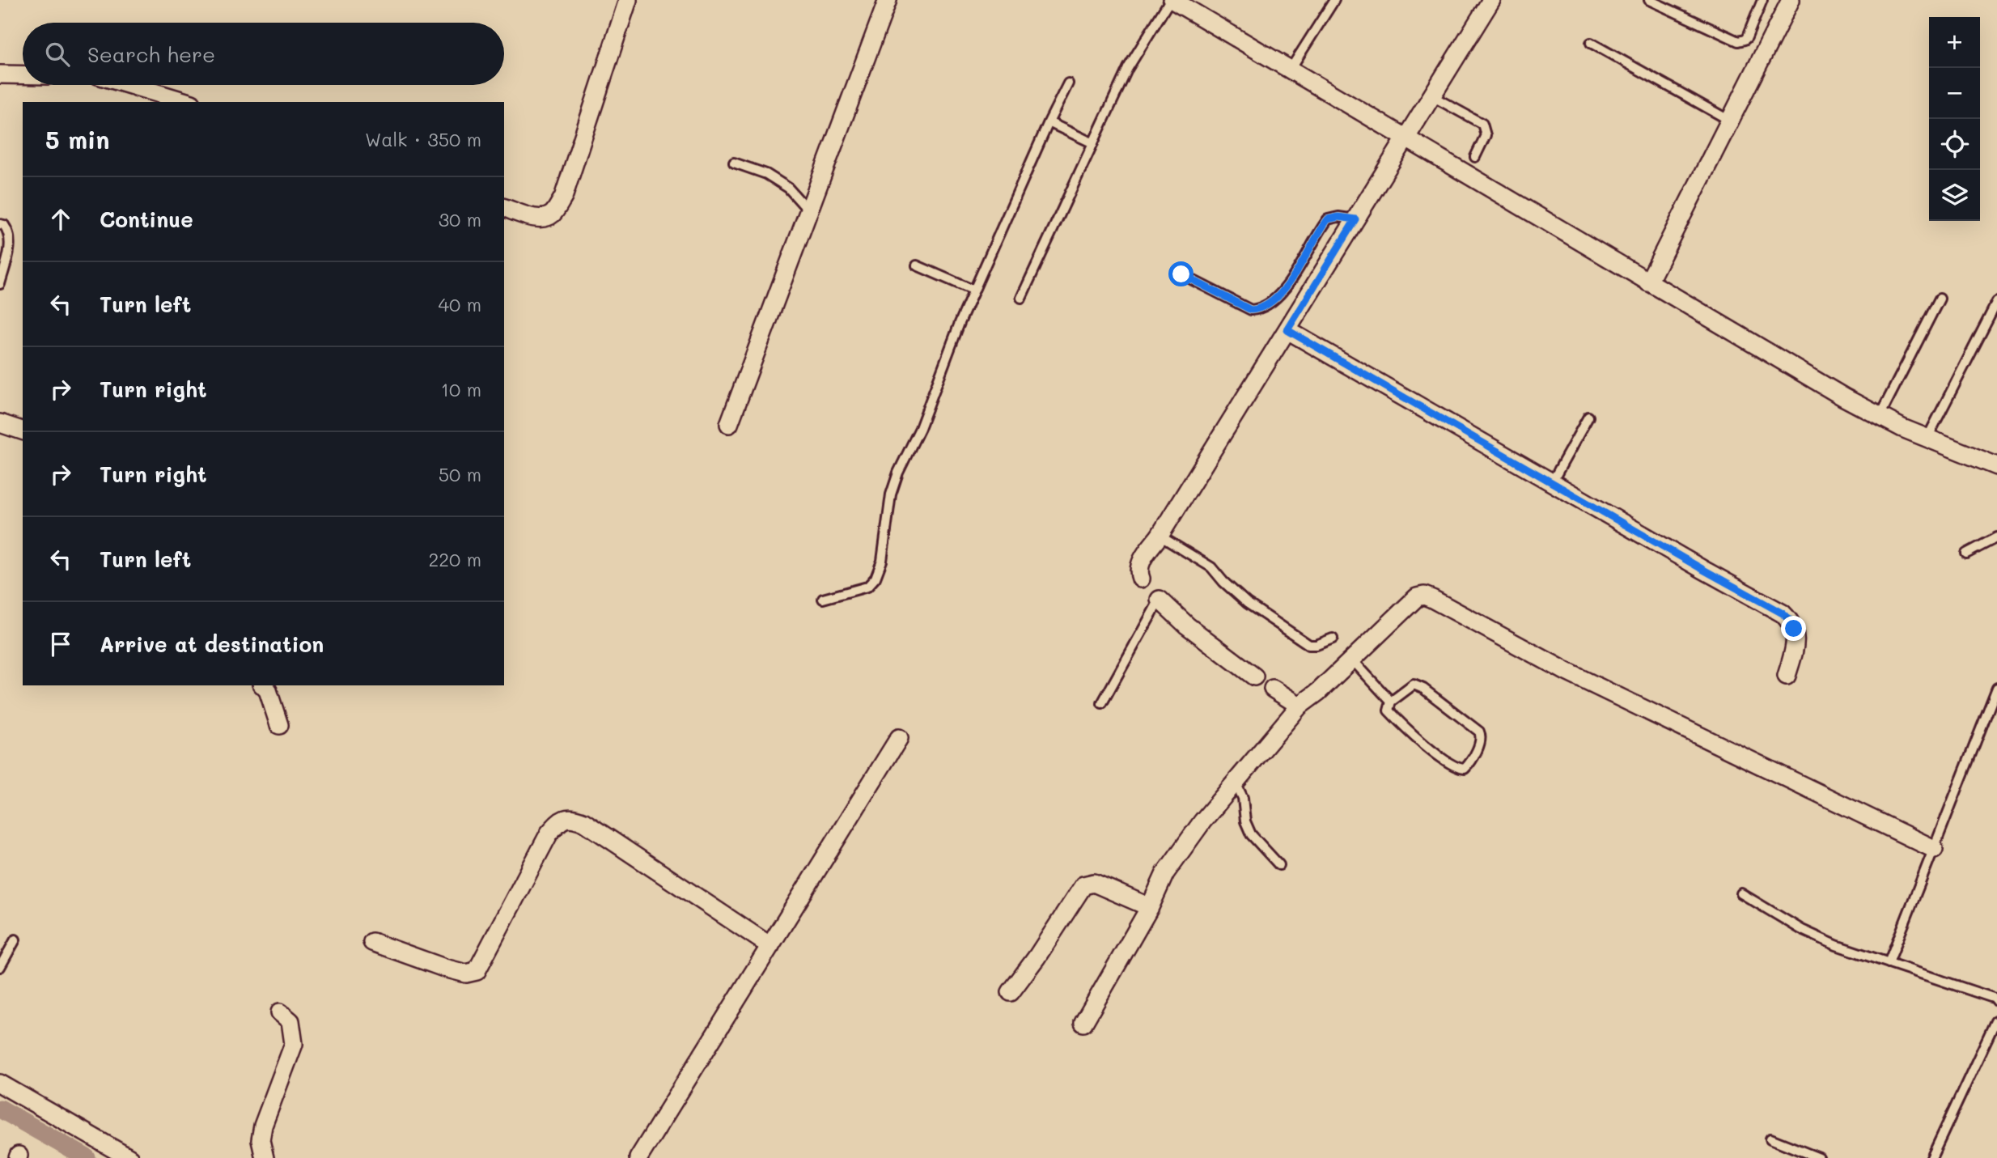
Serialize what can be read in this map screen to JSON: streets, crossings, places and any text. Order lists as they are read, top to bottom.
{
  "page": {
    "map_buttons": ["+", "−"],
    "search": "Search here",
    "heading": ["5 min", "Walk · 350 m"],
    "list": [
      ["Continue", "30 m"],
      ["Turn left", "40 m"],
      ["Turn right", "10 m"],
      ["Turn right", "50 m"],
      ["Turn left", "220 m"],
      "Arrive at destination"
    ]
  }
}
